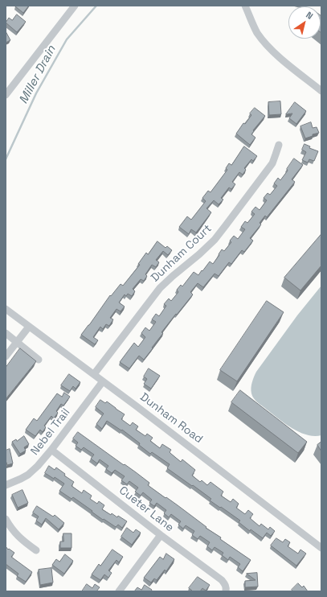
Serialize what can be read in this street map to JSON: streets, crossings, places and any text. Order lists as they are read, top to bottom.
{
  "streets": {
    "street": [
      "Dunham Court",
      "Dunham Road",
      "Nebel Trail",
      "Cueter Lane"
    ]
  },
  "crossings": [
    ["Dunham Court", "Dunham Road"],
    ["Dunham Road", "Nebel Trail"],
    ["Nebel Trail", "Cueter Lane"]
  ],
  "water": ["Miller Drain"],
  "north": "top right"
}
